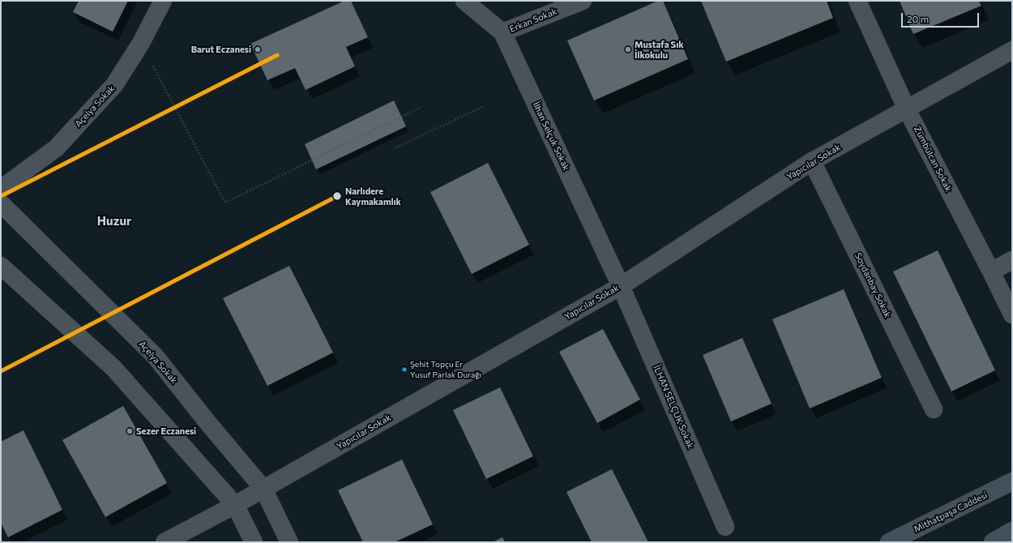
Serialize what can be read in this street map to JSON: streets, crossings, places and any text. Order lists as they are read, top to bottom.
{
  "streets": {
    "main road": ["Mithatpaşa Caddesi"],
    "street": [
      "Erkan Sokak",
      "Açelya Sokak",
      "İlhan Selçuk Sokak",
      "Zümbülcan Sokak",
      "Yapıcılar Sokak",
      "Soydanbay Sokak",
      "İLHAN SELÇUK Sokak"
    ]
  },
  "crossings": [
    ["Erkan Sokak", "İlhan Selçuk Sokak"],
    ["Açelya Sokak", "Yapıcılar Sokak"],
    ["İlhan Selçuk Sokak", "Yapıcılar Sokak"],
    ["İlhan Selçuk Sokak", "İLHAN SELÇUK Sokak"],
    ["Zümbülcan Sokak", "Yapıcılar Sokak"],
    ["Yapıcılar Sokak", "Soydanbay Sokak"],
    ["Yapıcılar Sokak", "İLHAN SELÇUK Sokak"]
  ],
  "districts": ["Huzur"],
  "places": [
    "Barut Eczanesi",
    "Mustafa Sık İlkokulu",
    "Narlıdere Kaymakamlık",
    "Şehit Topçu Er Yusuf Parlak Durağı",
    "Sezer Eczanesi"
  ],
  "scale_bar": "20 m"
}
